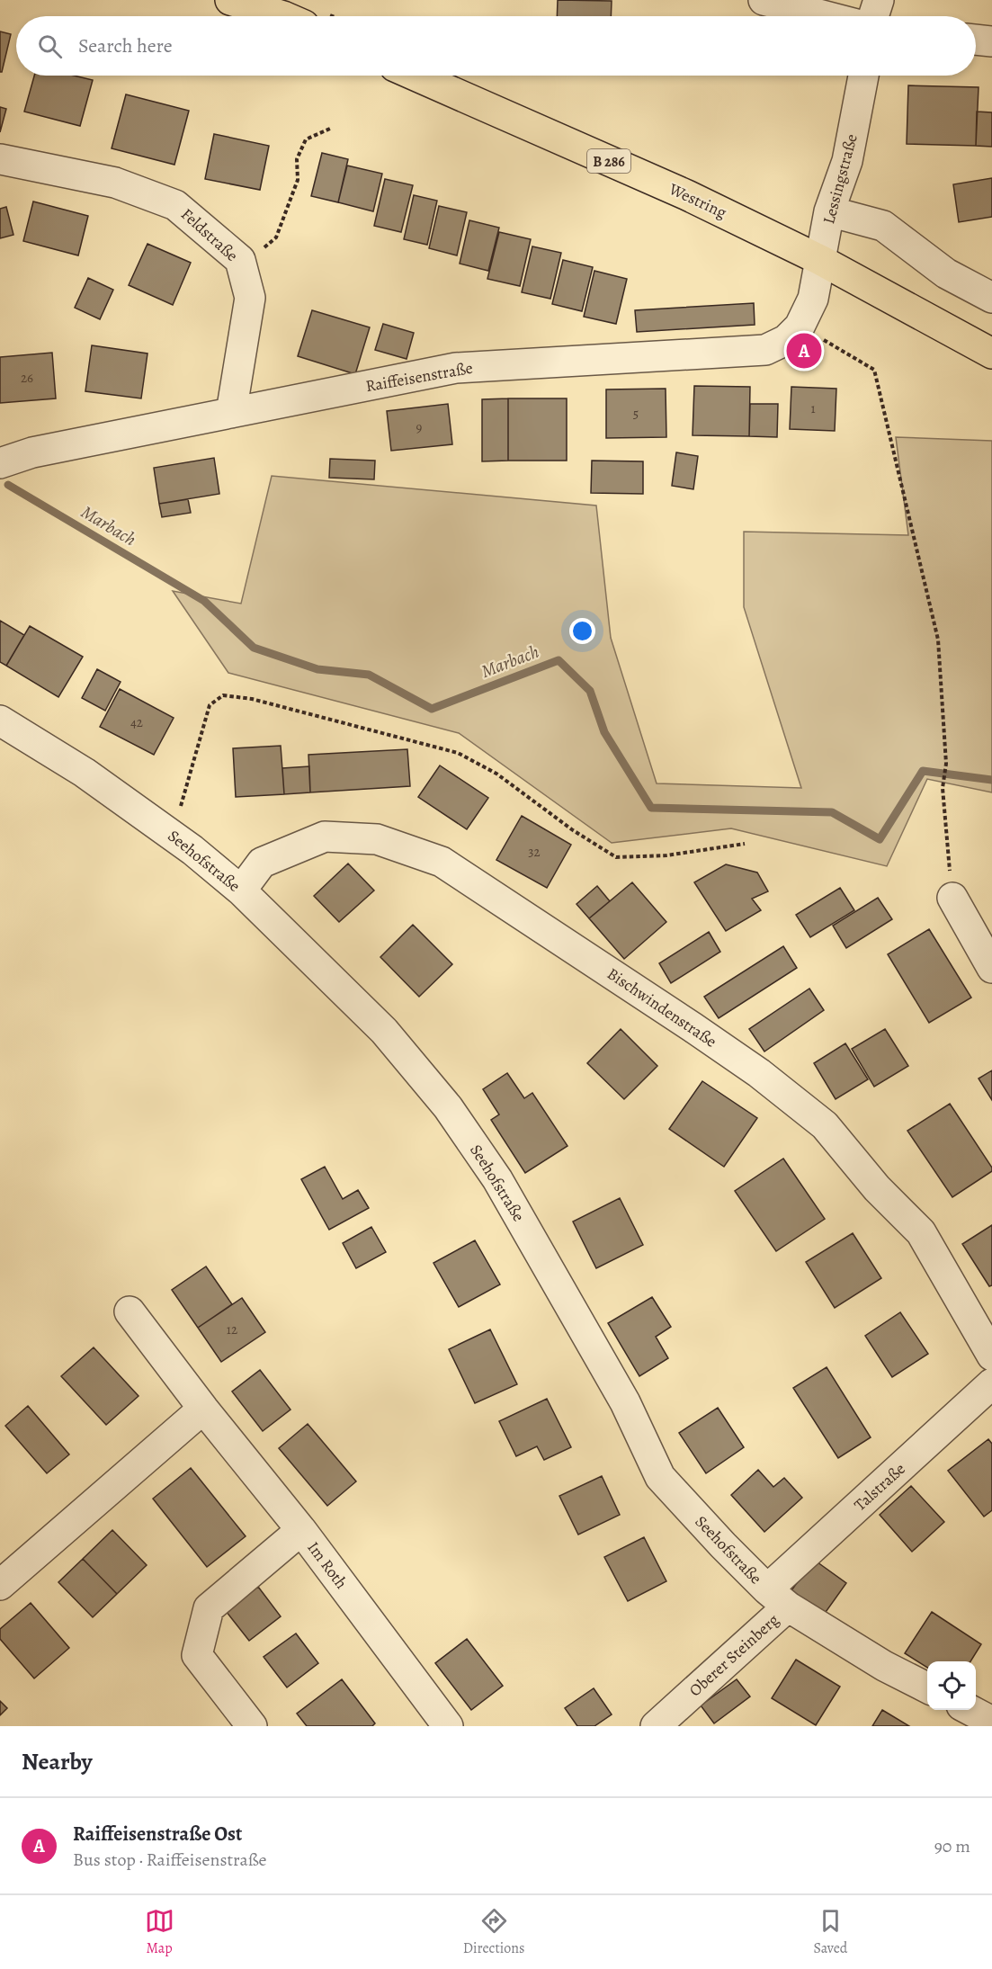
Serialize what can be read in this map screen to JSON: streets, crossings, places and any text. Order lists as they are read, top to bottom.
{
  "streets": {
    "main road": ["B 286", "Westring"],
    "street": [
      "Lessingstraße",
      "Feldstraße",
      "Raiffeisenstraße",
      "Seehofstraße",
      "Bischwindenstraße",
      "Talstraße",
      "Im Roth",
      "Oberer Steinberg"
    ]
  },
  "crossings": [
    ["Lessingstraße", "Westring"],
    ["Lessingstraße", "Raiffeisenstraße"],
    ["Westring", "Raiffeisenstraße"],
    ["Feldstraße", "Raiffeisenstraße"],
    ["Seehofstraße", "Bischwindenstraße"],
    ["Seehofstraße", "Talstraße"],
    ["Seehofstraße", "Oberer Steinberg"],
    ["Talstraße", "Oberer Steinberg"]
  ],
  "water": ["Marbach"],
  "house_numbers": [
    "26",
    "1",
    "5",
    "9",
    "42",
    "32",
    "12"
  ],
  "page": {
    "search": "Search here",
    "pins": "A",
    "heading": "Nearby",
    "list": [
      {
        "mark": "A",
        "name": "Raiffeisenstraße Ost",
        "note": "Bus stop · Raiffeisenstraße",
        "value": "90 m"
      }
    ],
    "nav": ["Map", "Directions", "Saved"]
  }
}
